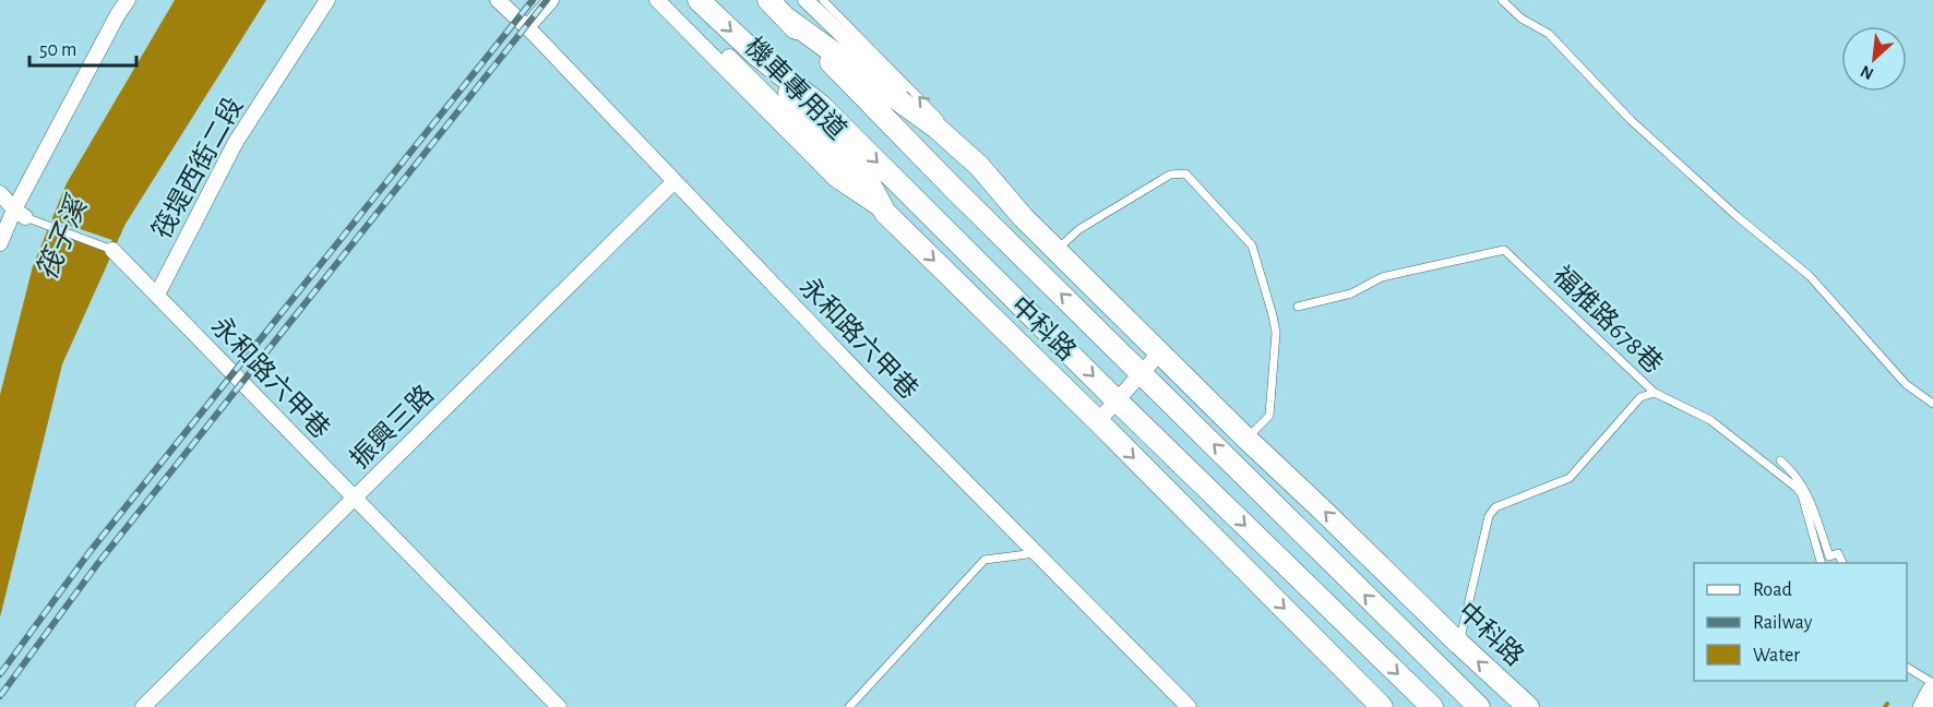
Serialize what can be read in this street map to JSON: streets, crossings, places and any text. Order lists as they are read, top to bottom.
{
  "streets": {
    "street": [
      "機車專用道",
      "筏堤西街二段",
      "中科路",
      "永和路六甲巷",
      "振興三路"
    ],
    "lane": ["福雅路678巷"]
  },
  "crossings": [
    ["機車專用道", "中科路"],
    ["筏堤西街二段", "永和路六甲巷"],
    ["永和路六甲巷", "振興三路"]
  ],
  "water": ["筏子溪"],
  "legend": ["Road", "Railway", "Water"],
  "scale_bar": "50 m",
  "north": "bottom left"
}
